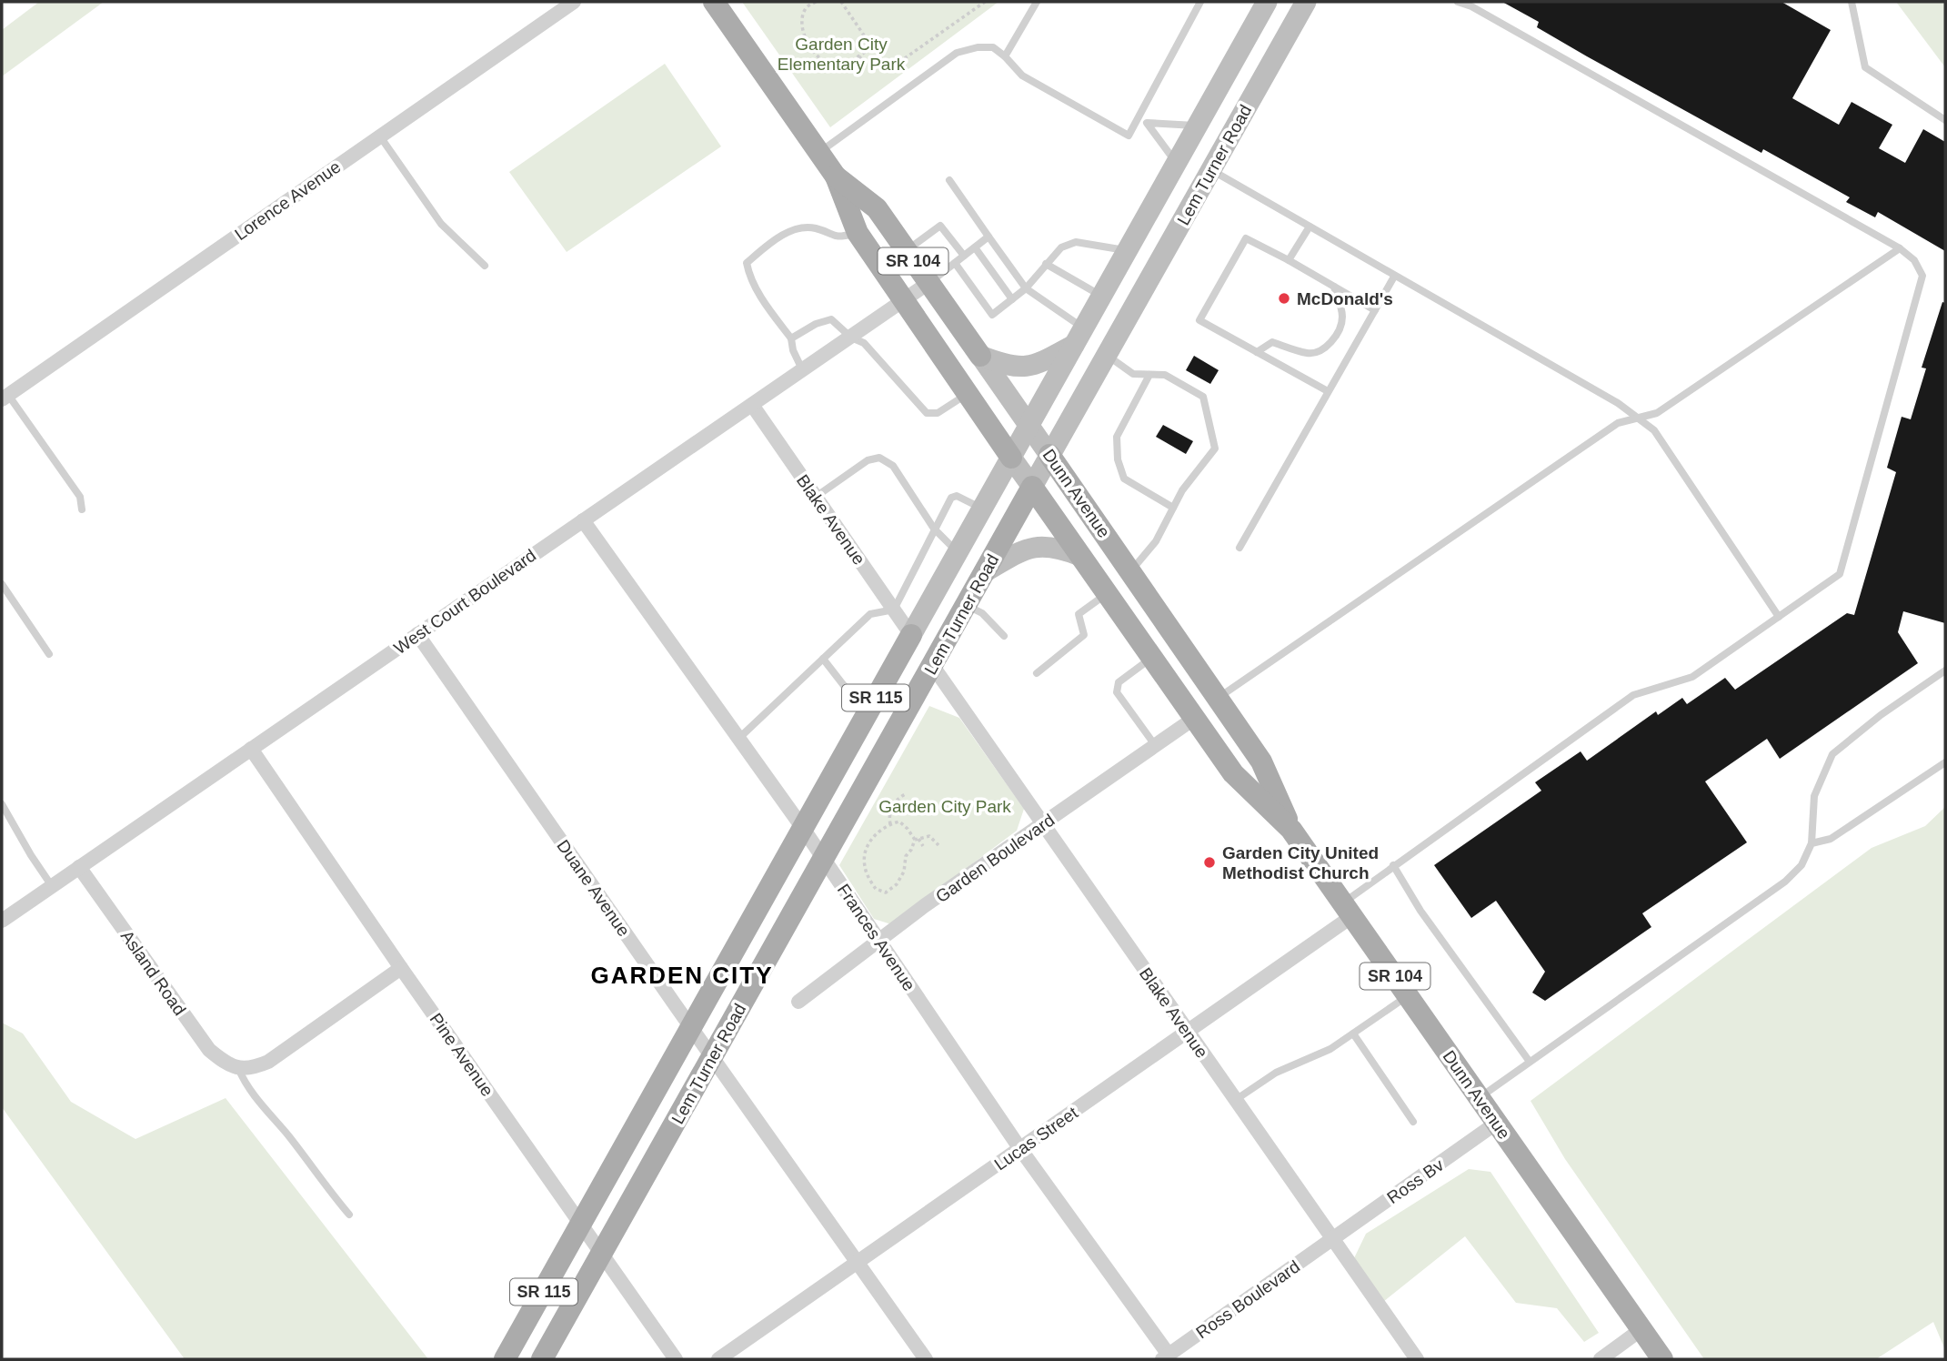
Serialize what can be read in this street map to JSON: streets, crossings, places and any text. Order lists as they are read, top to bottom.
{
  "streets": {
    "main road": [
      "Lem Turner Road",
      "SR 104",
      "Dunn Avenue",
      "SR 115"
    ],
    "street": [
      "Lorence Avenue",
      "Blake Avenue",
      "West Court Boulevard",
      "Garden Boulevard",
      "Duane Avenue",
      "Frances Avenue",
      "Asland Road",
      "Pine Avenue",
      "Lucas Street",
      "Ross Bv",
      "Ross Boulevard"
    ]
  },
  "crossings": [
    ["Lem Turner Road", "Dunn Avenue"],
    ["Lem Turner Road", "Blake Avenue"],
    ["Lem Turner Road", "Duane Avenue"],
    ["Lem Turner Road", "Frances Avenue"],
    ["Lem Turner Road", "Pine Avenue"],
    ["Dunn Avenue", "West Court Boulevard"],
    ["Dunn Avenue", "Garden Boulevard"],
    ["Dunn Avenue", "Lucas Street"],
    ["Dunn Avenue", "Ross Bv"],
    ["Blake Avenue", "West Court Boulevard"],
    ["Blake Avenue", "Garden Boulevard"],
    ["Blake Avenue", "Lucas Street"],
    ["Blake Avenue", "Ross Bv"],
    ["Blake Avenue", "Ross Boulevard"],
    ["West Court Boulevard", "Duane Avenue"],
    ["West Court Boulevard", "Frances Avenue"],
    ["West Court Boulevard", "Asland Road"],
    ["West Court Boulevard", "Pine Avenue"],
    ["Garden Boulevard", "Frances Avenue"],
    ["Duane Avenue", "Lucas Street"],
    ["Frances Avenue", "Lucas Street"],
    ["Frances Avenue", "Ross Boulevard"],
    ["Ross Bv", "Ross Boulevard"]
  ],
  "districts": ["GARDEN CITY"],
  "parks": ["Garden City Elementary Park", "Garden City Park"],
  "places": ["McDonald's", "Garden City United Methodist Church"]
}
